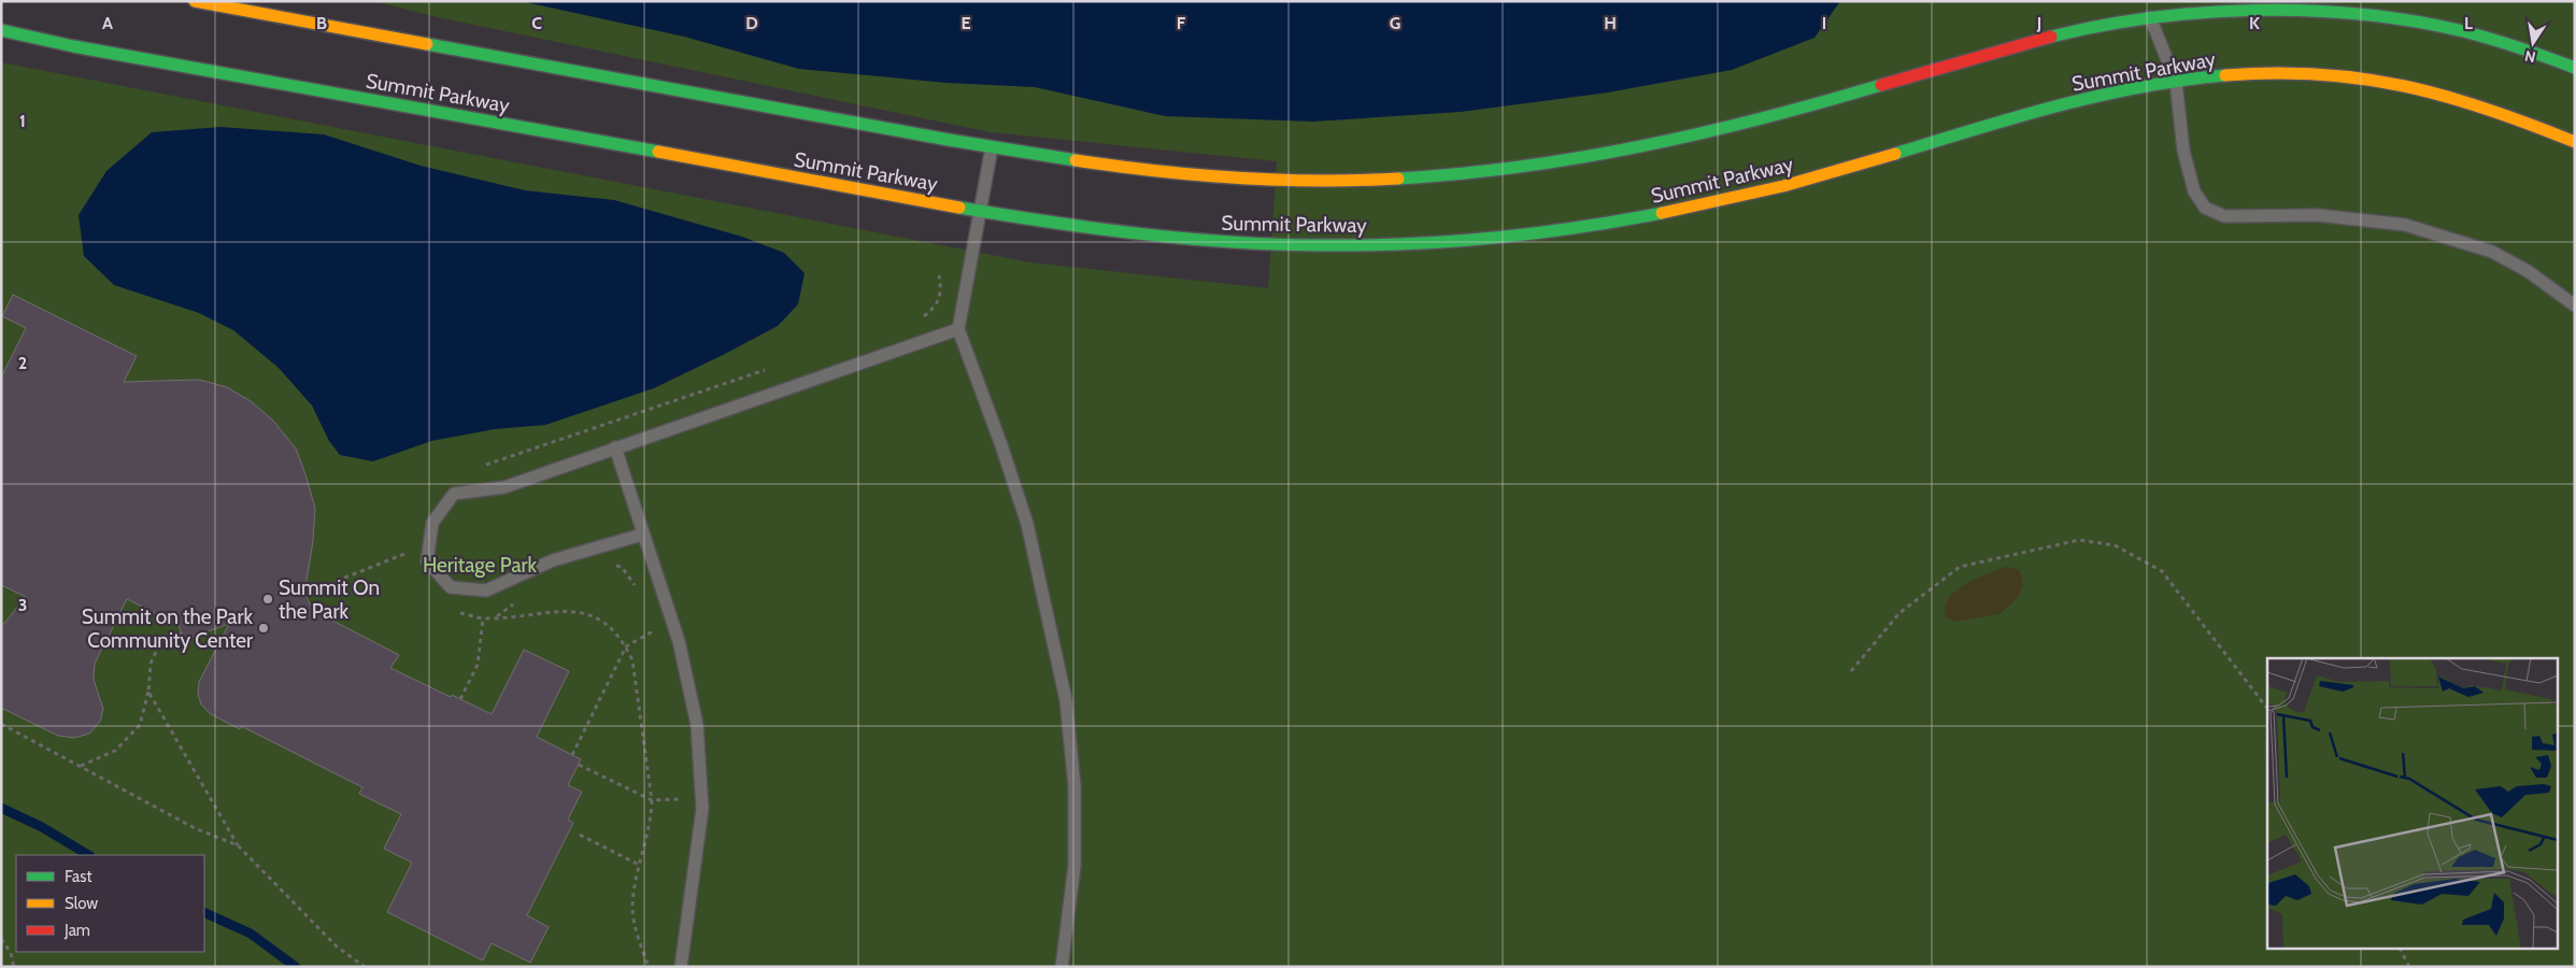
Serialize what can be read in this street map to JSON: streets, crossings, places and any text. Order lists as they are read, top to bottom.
{
  "streets": {
    "street": ["Summit Parkway"]
  },
  "parks": ["Heritage Park"],
  "places": ["Summit On the Park", "Summit on the Park Community Center"],
  "legend": ["Fast", "Slow", "Jam"],
  "north": "bottom",
  "grid": {
    "columns": [
      "A",
      "B",
      "C",
      "D",
      "E",
      "F",
      "G",
      "H",
      "I",
      "J",
      "K",
      "L"
    ],
    "rows": ["1", "2", "3"]
  }
}
